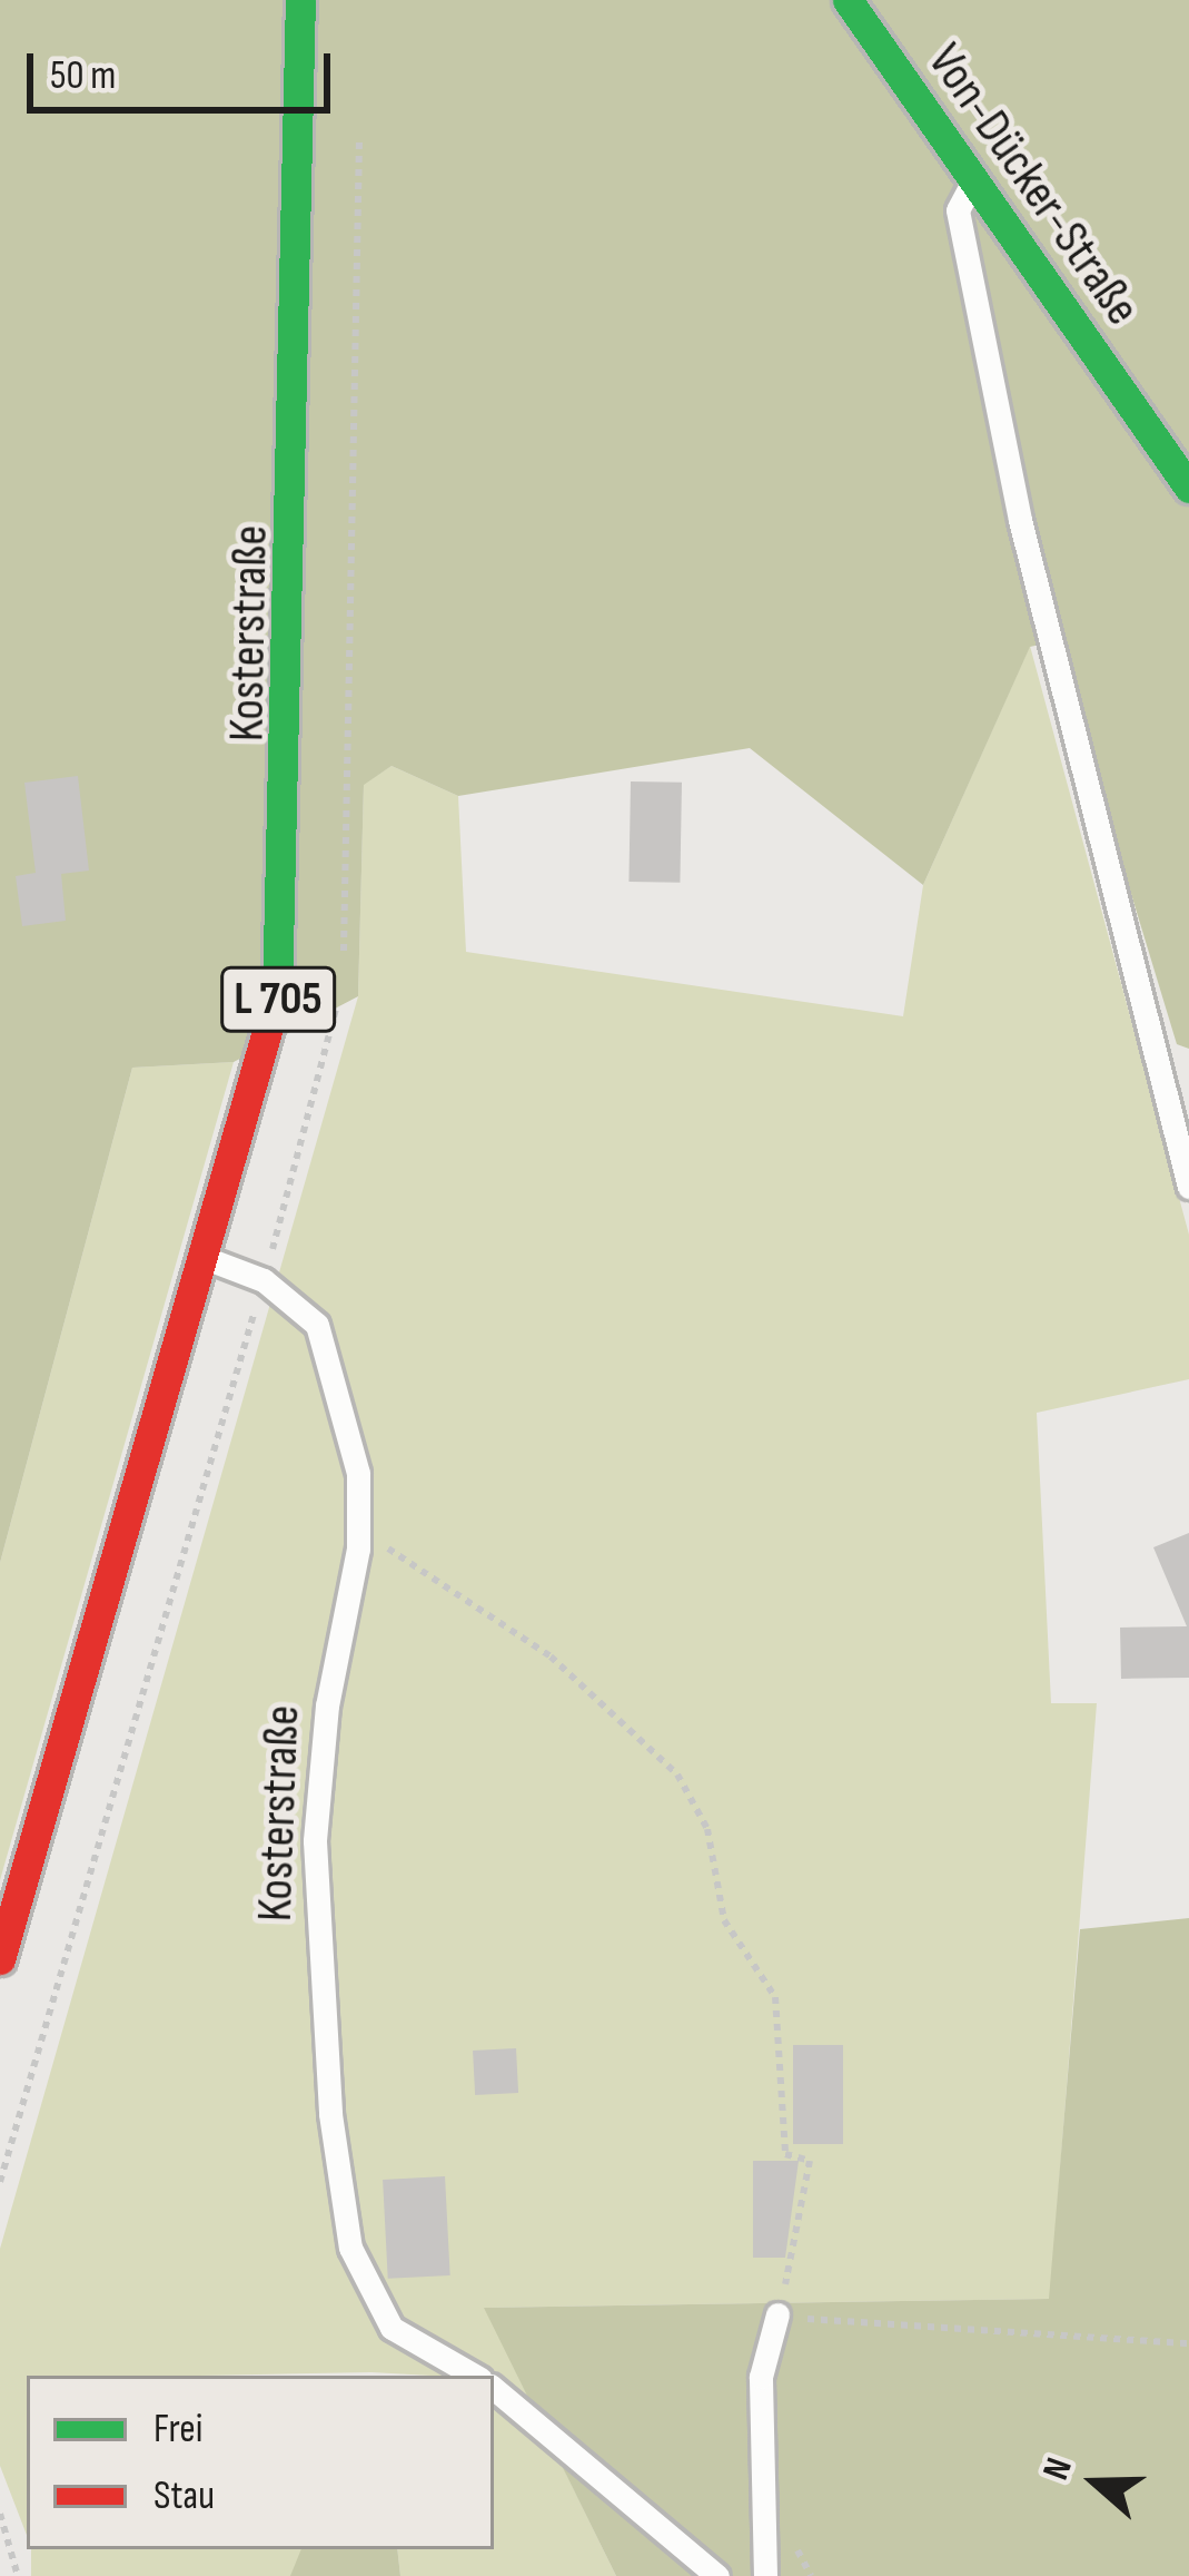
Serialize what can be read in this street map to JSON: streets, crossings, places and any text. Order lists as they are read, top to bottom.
{
  "streets": {
    "main road": ["Von-Dücker-Straße", "Kosterstraße", "L 705"]
  },
  "legend": ["Frei", "Stau"],
  "scale_bar": "50 m",
  "north": "left"
}
